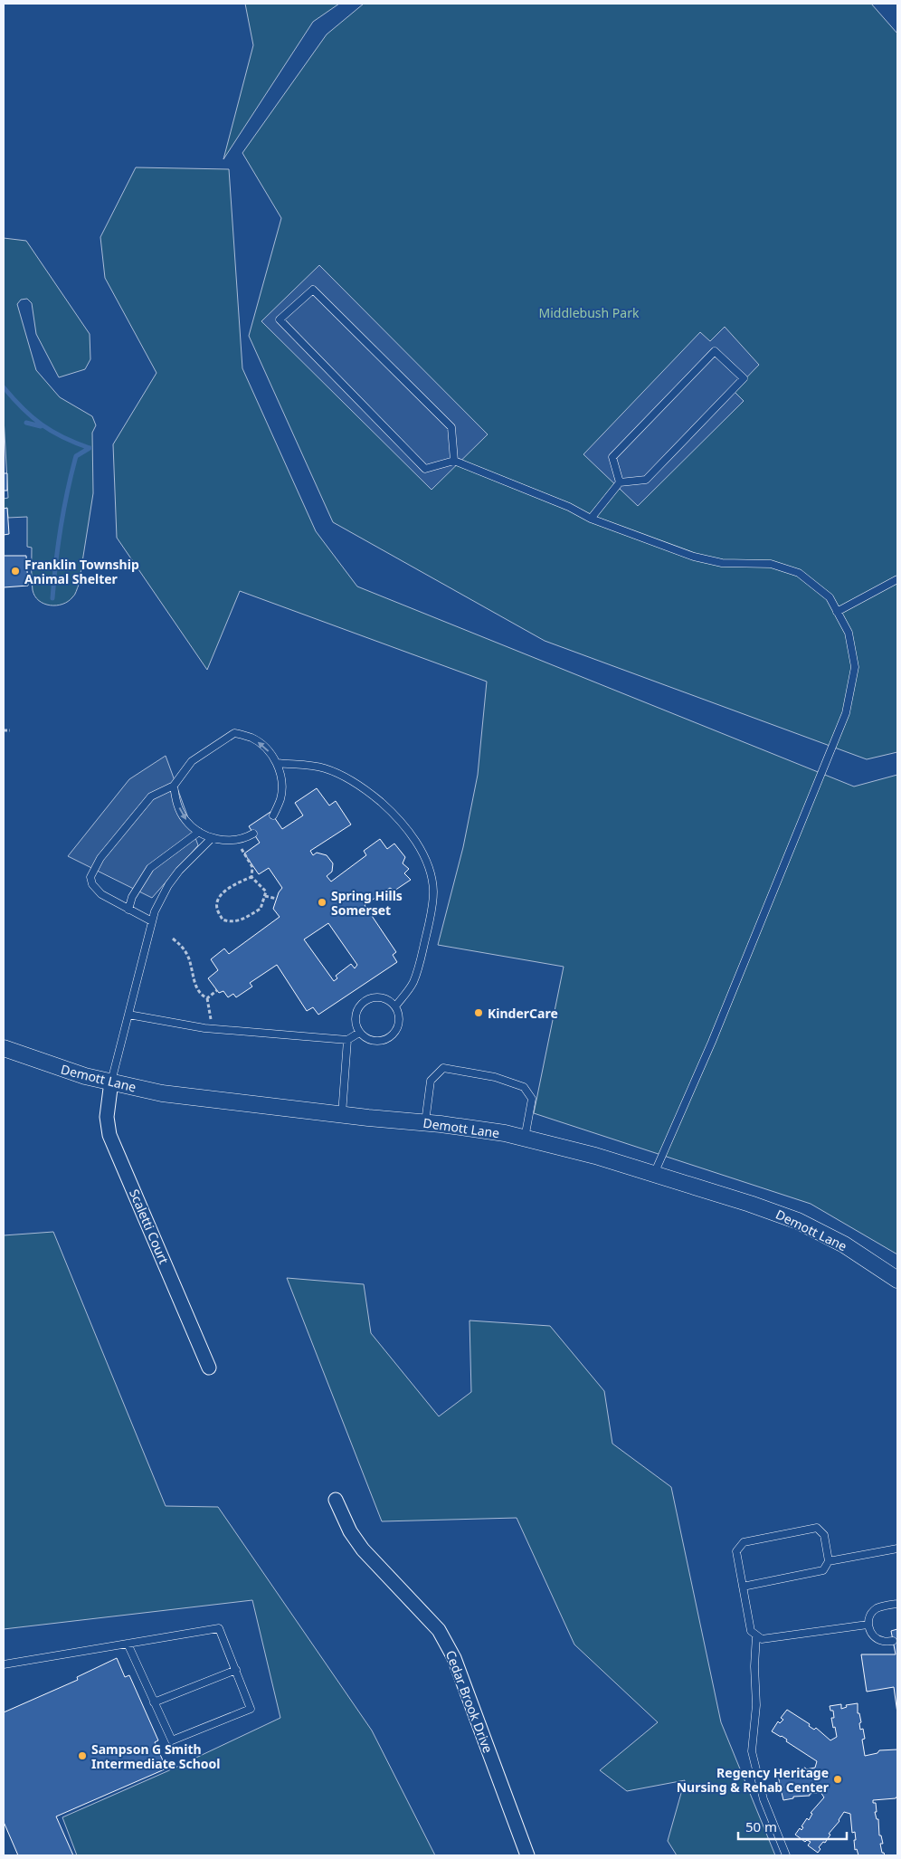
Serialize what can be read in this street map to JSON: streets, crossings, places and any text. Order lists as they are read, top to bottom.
{
  "streets": {
    "street": ["Demott Lane", "Scaletti Court", "Cedar Brook Drive"]
  },
  "crossings": [
    ["Demott Lane", "Scaletti Court"]
  ],
  "parks": ["Middlebush Park"],
  "places": [
    "Franklin Township Animal Shelter",
    "Spring Hills Somerset",
    "KinderCare",
    "Sampson G Smith Intermediate School",
    "Regency Heritage Nursing & Rehab Center"
  ],
  "scale_bar": "50 m"
}
